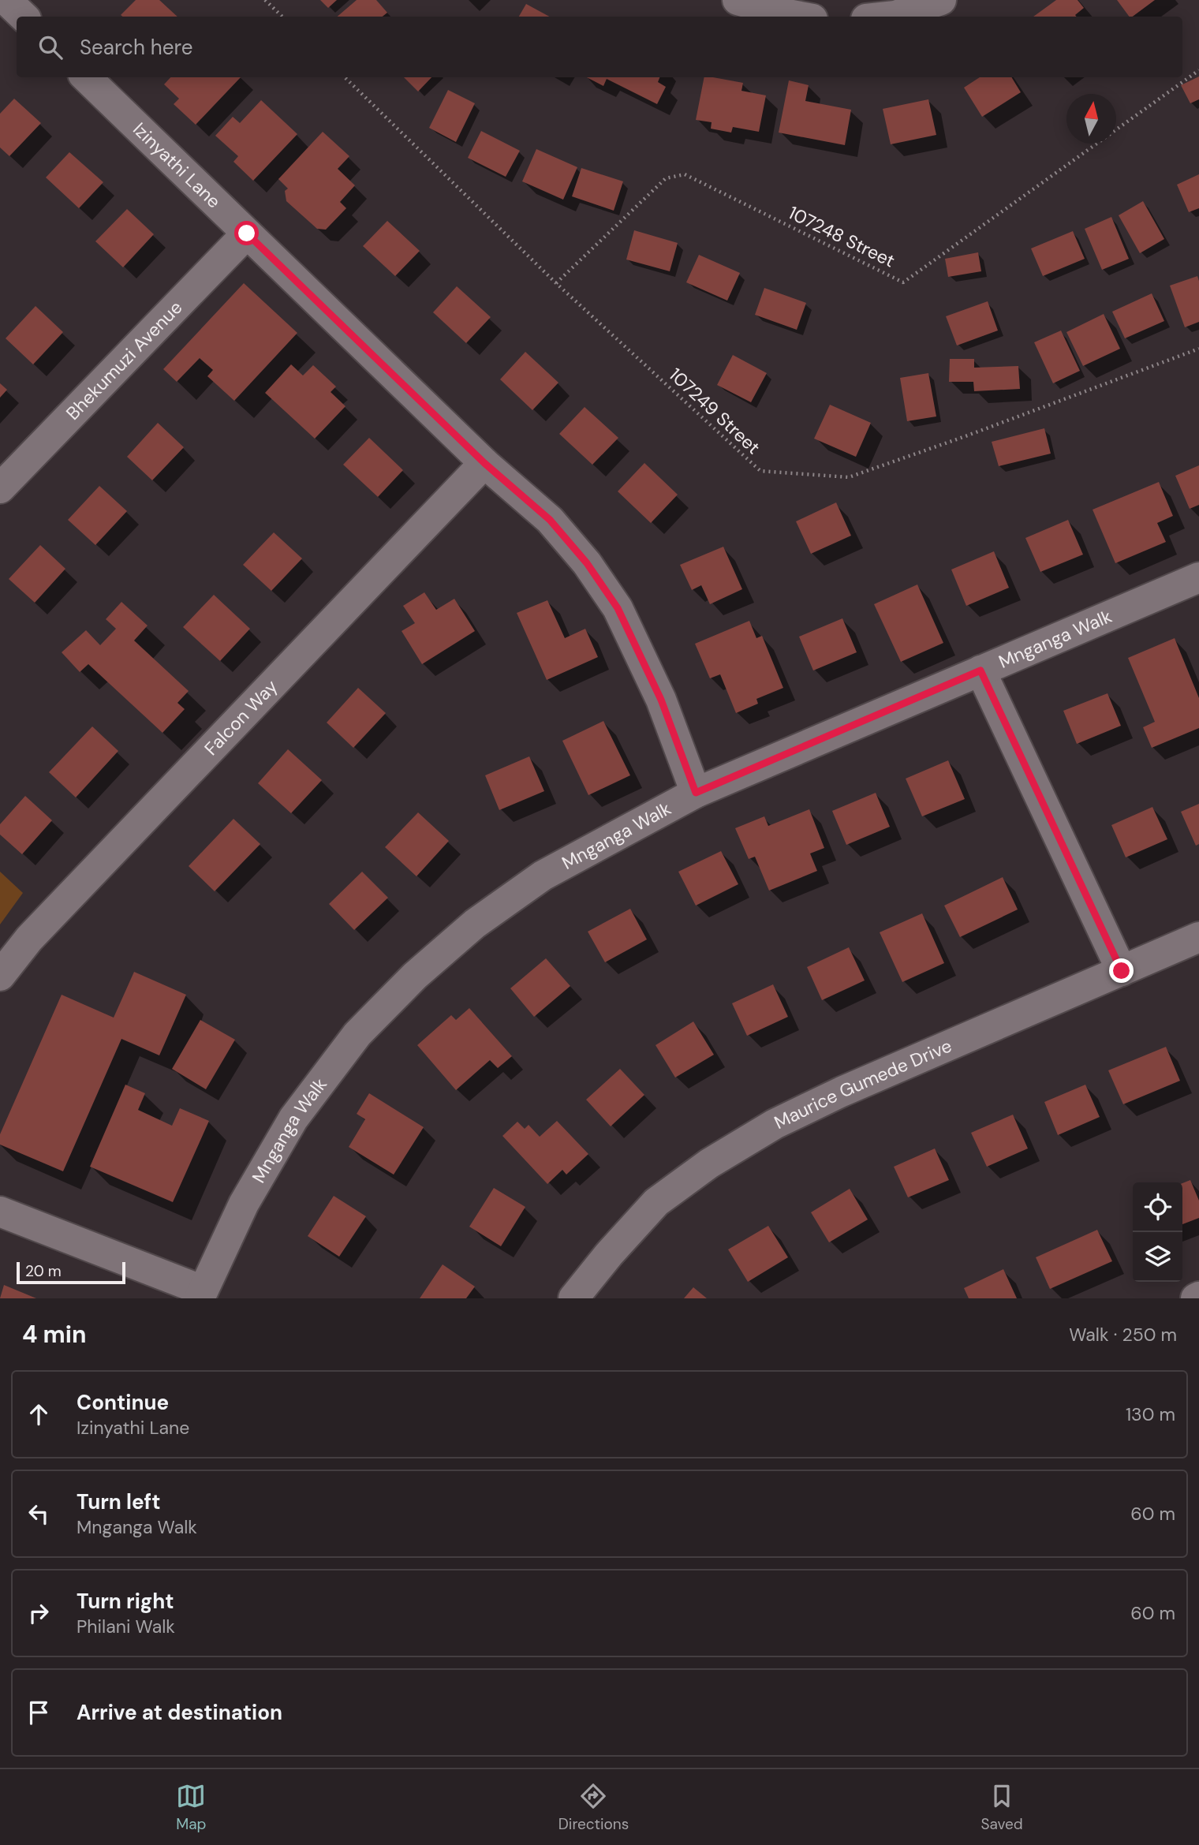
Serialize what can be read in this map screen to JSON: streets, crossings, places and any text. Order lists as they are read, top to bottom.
{
  "streets": {
    "street": [
      "Izinyathi Lane",
      "Bhekumuzi Avenue",
      "Mnganga Walk",
      "Falcon Way",
      "Maurice Gumede Drive"
    ],
    "path": ["107248 Street", "107249 Street"]
  },
  "crossings": [
    ["Izinyathi Lane", "Bhekumuzi Avenue"],
    ["Izinyathi Lane", "Mnganga Walk"],
    ["Izinyathi Lane", "Falcon Way"],
    ["107248 Street", "107249 Street"]
  ],
  "scale_bar": "20 m",
  "north": "top",
  "page": {
    "search": "Search here",
    "scale": "20 m",
    "heading": ["4 min", "Walk · 250 m"],
    "list": [
      ["Continue", "Izinyathi Lane", "130 m"],
      ["Turn left", "Mnganga Walk", "60 m"],
      ["Turn right", "Philani Walk", "60 m"],
      "Arrive at destination"
    ],
    "nav": ["Map", "Directions", "Saved"]
  }
}
